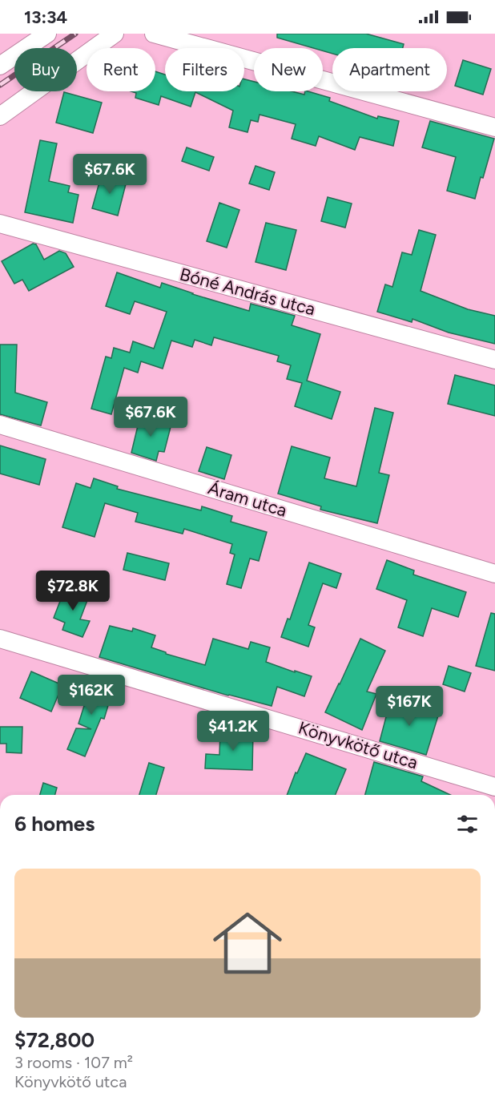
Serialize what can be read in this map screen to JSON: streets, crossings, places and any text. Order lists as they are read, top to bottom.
{
  "streets": {
    "street": ["Bóné András utca", "Áram utca", "Könyvkötő utca"]
  },
  "page": {
    "status": "13:34",
    "chip": [
      "Buy",
      "Rent",
      "Filters",
      "New",
      "Apartment"
    ],
    "price": [
      "$67.6K",
      "$67.6K",
      "$72.8K",
      "$162K",
      "$167K",
      "$41.2K"
    ],
    "heading": "6 homes",
    "list": [
      {
        "name": "$72,800",
        "note": "3 rooms · 107 m² · Könyvkötő utca"
      }
    ]
  }
}
